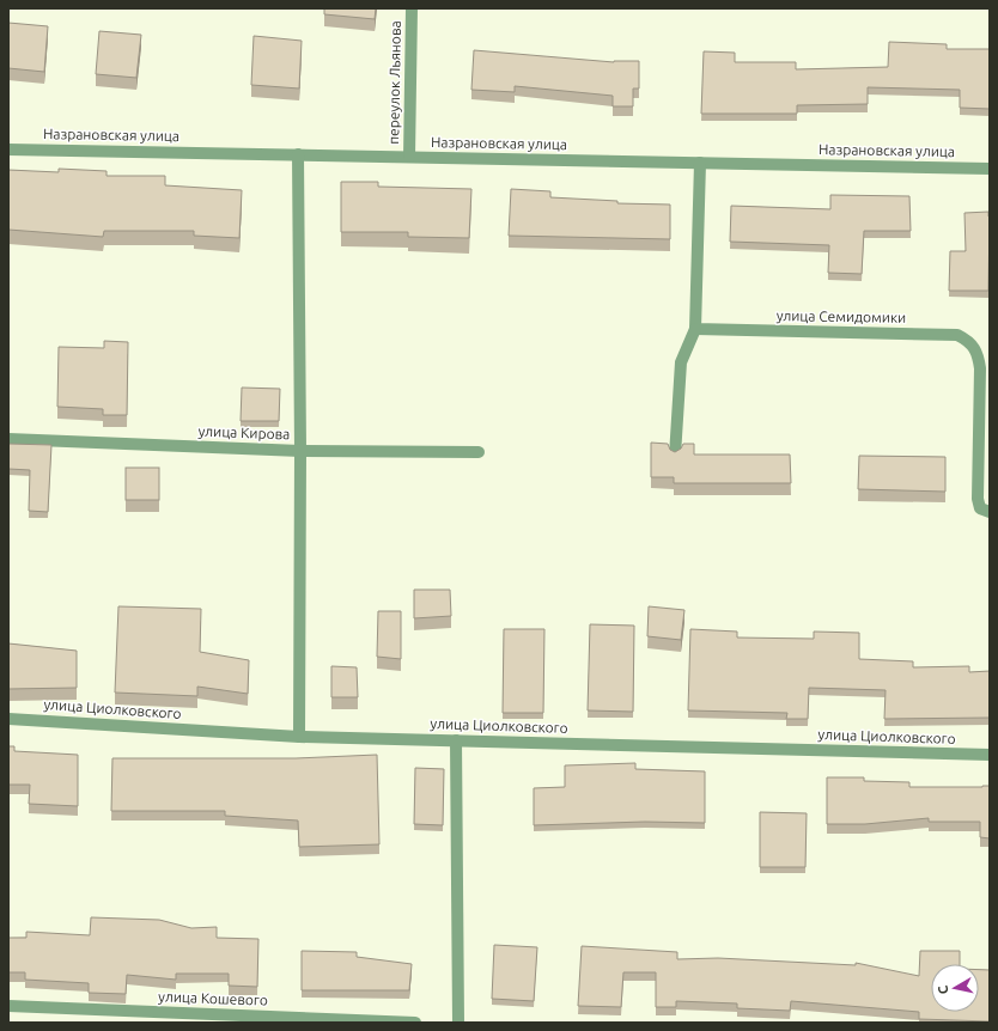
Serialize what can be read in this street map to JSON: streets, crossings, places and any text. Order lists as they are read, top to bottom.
{
  "streets": {
    "street": [
      "переулок Льянова",
      "Назрановская улица",
      "улица Семидомики",
      "улица Кирова",
      "улица Циолковского",
      "улица Кошевого"
    ]
  },
  "crossings": [
    ["переулок Льянова", "Назрановская улица"]
  ],
  "north": "left"
}
